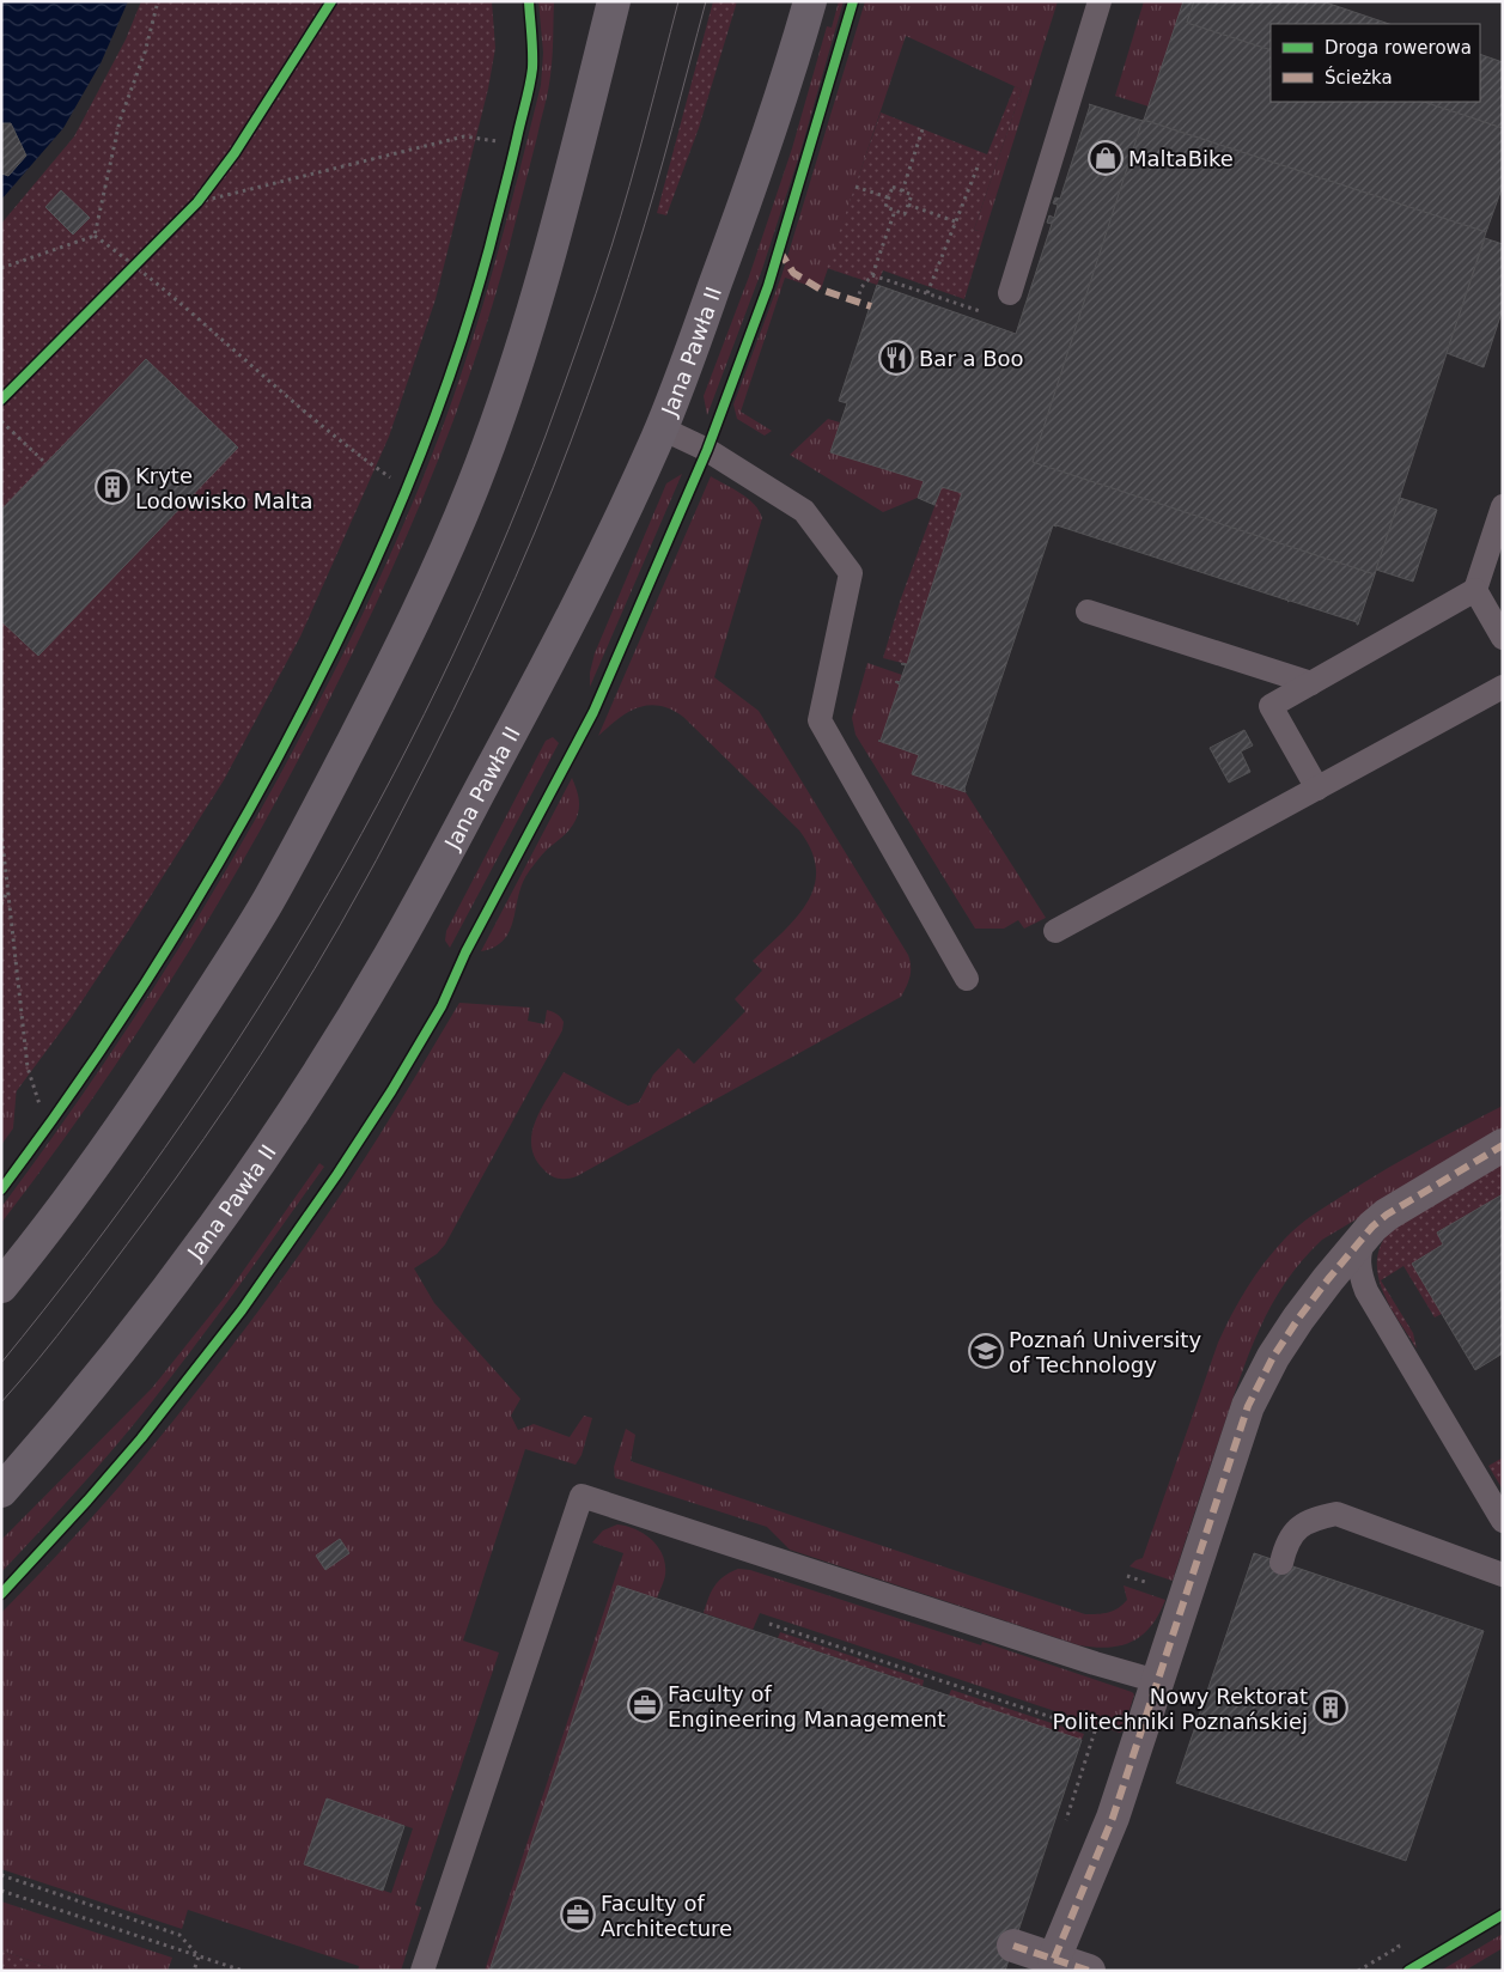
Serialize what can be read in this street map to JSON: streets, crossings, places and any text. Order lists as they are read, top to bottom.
{
  "streets": {
    "main road": ["Jana Pawła II"]
  },
  "places": {
    "shop": ["MaltaBike"],
    "restaurant": ["Bar a Boo"],
    "building": ["Kryte Lodowisko Malta", "Nowy Rektorat Politechniki Poznańskiej"],
    "school or university": ["Poznań University of Technology"],
    "office": ["Faculty of Engineering Management", "Faculty of Architecture"]
  },
  "legend": ["Droga rowerowa", "Ścieżka"]
}
